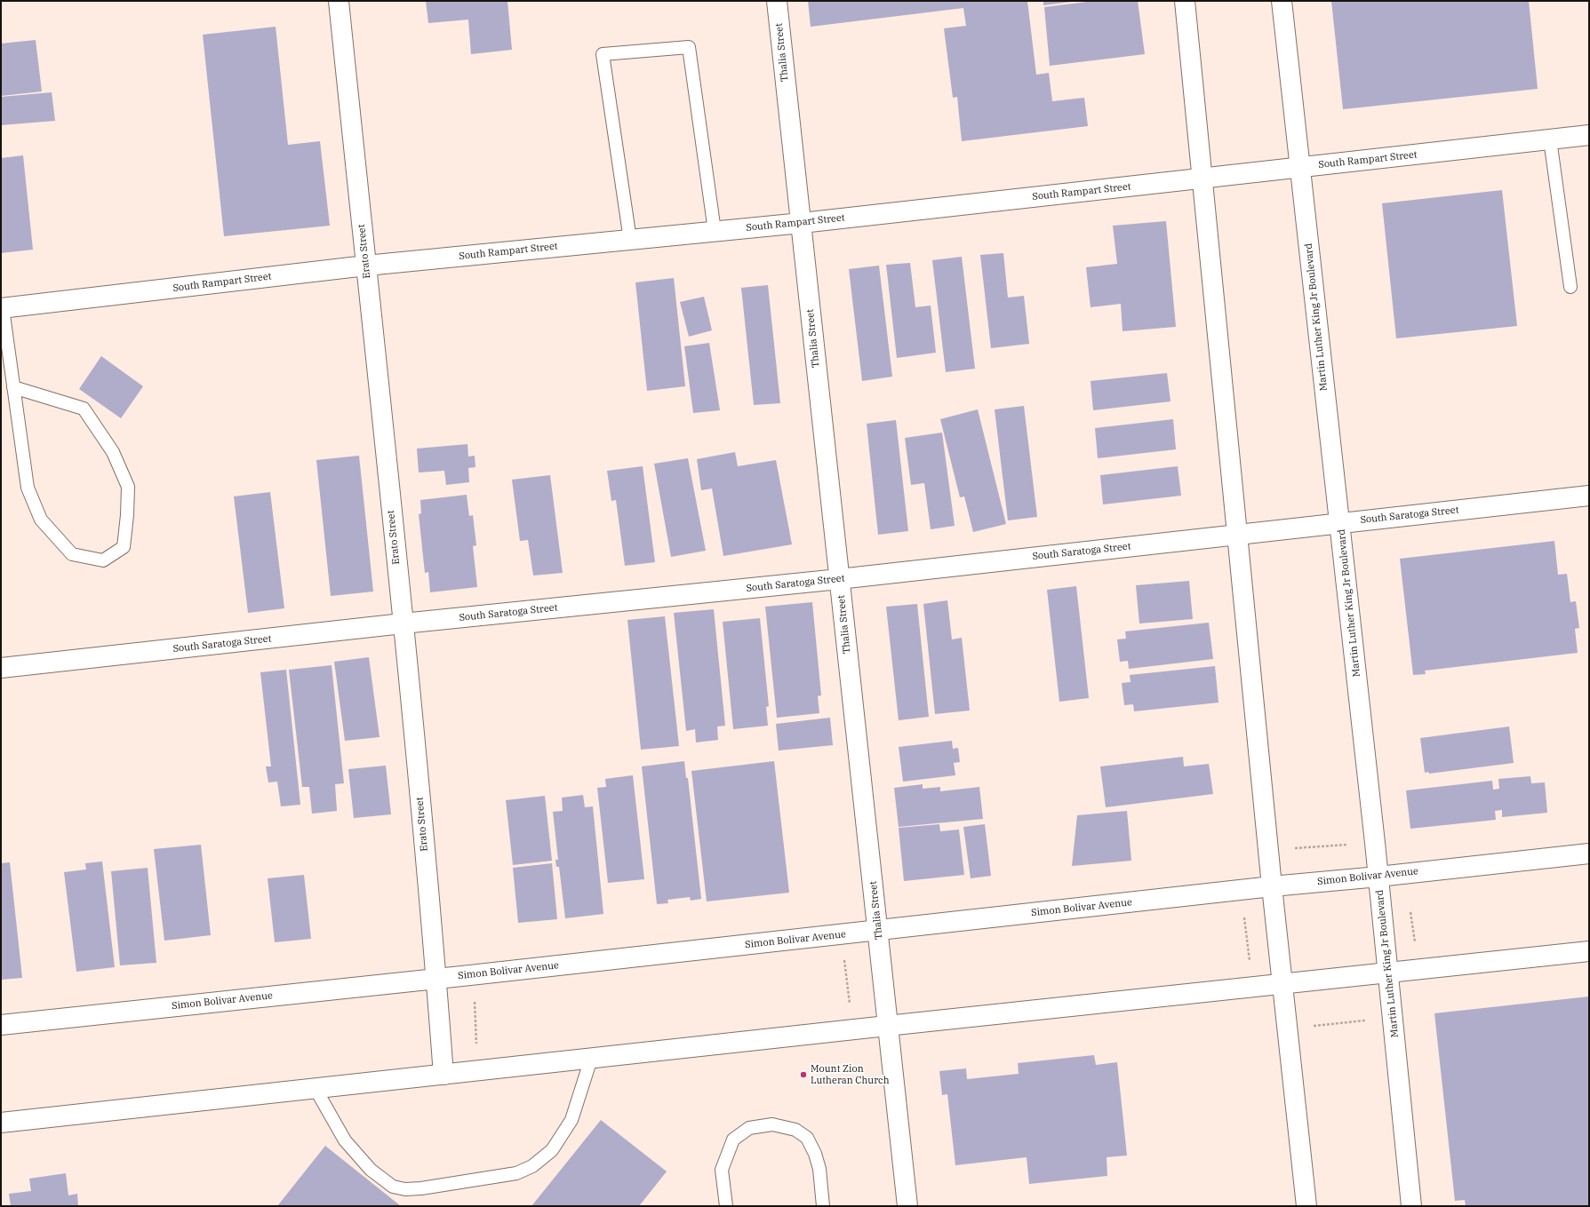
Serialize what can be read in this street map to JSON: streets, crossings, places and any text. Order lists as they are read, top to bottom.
{
  "streets": {
    "street": [
      "Thalia Street",
      "South Rampart Street",
      "Erato Street",
      "Martin Luther King Jr Boulevard",
      "South Saratoga Street",
      "Simon Bolivar Avenue"
    ]
  },
  "crossings": [
    ["Thalia Street", "South Rampart Street"],
    ["Thalia Street", "South Saratoga Street"],
    ["Thalia Street", "Simon Bolivar Avenue"],
    ["South Rampart Street", "Erato Street"],
    ["South Rampart Street", "Martin Luther King Jr Boulevard"],
    ["Erato Street", "South Saratoga Street"],
    ["Erato Street", "Simon Bolivar Avenue"],
    ["Martin Luther King Jr Boulevard", "South Saratoga Street"],
    ["Martin Luther King Jr Boulevard", "Simon Bolivar Avenue"]
  ],
  "places": ["Mount Zion Lutheran Church"]
}
